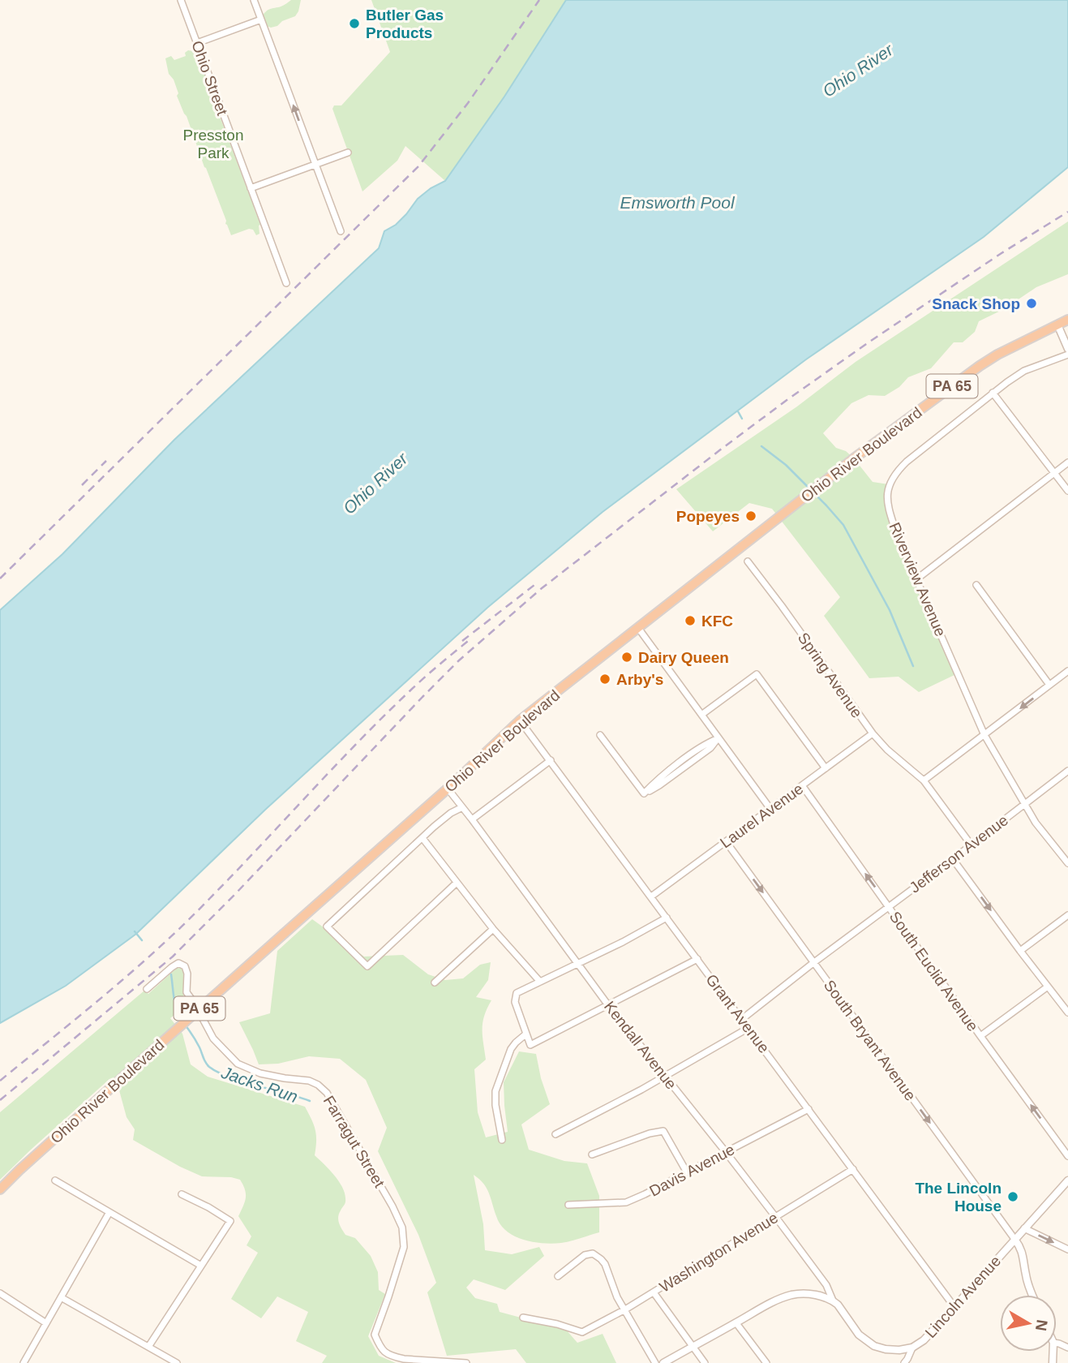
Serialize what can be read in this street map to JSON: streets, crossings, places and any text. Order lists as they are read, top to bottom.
{
  "streets": {
    "highway": ["PA 65", "Ohio River Boulevard"],
    "street": [
      "Ohio Street",
      "Riverview Avenue",
      "Spring Avenue",
      "Laurel Avenue",
      "Jefferson Avenue",
      "South Euclid Avenue",
      "Grant Avenue",
      "South Bryant Avenue",
      "Kendall Avenue",
      "Farragut Street",
      "Davis Avenue",
      "Washington Avenue",
      "Lincoln Avenue"
    ]
  },
  "crossings": [
    ["Ohio River Boulevard", "Grant Avenue"],
    ["Ohio River Boulevard", "Kendall Avenue"],
    ["Riverview Avenue", "Jefferson Avenue"],
    ["Spring Avenue", "Laurel Avenue"],
    ["Spring Avenue", "Jefferson Avenue"],
    ["Laurel Avenue", "South Euclid Avenue"],
    ["Laurel Avenue", "Grant Avenue"],
    ["Laurel Avenue", "South Bryant Avenue"],
    ["Jefferson Avenue", "South Euclid Avenue"],
    ["Jefferson Avenue", "Grant Avenue"],
    ["Jefferson Avenue", "South Bryant Avenue"],
    ["Grant Avenue", "Davis Avenue"],
    ["Grant Avenue", "Washington Avenue"],
    ["Grant Avenue", "Lincoln Avenue"],
    ["South Bryant Avenue", "Lincoln Avenue"],
    ["Kendall Avenue", "Davis Avenue"],
    ["Kendall Avenue", "Washington Avenue"],
    ["Kendall Avenue", "Lincoln Avenue"]
  ],
  "one_way": ["South Euclid Avenue", "South Bryant Avenue"],
  "water": ["Ohio River", "Emsworth Pool", "Jacks Run"],
  "parks": ["Presston Park"],
  "places": [
    "Butler Gas Products",
    "Snack Shop",
    "Popeyes",
    "KFC",
    "Dairy Queen",
    "Arby's",
    "The Lincoln House"
  ],
  "north": "right"
}
